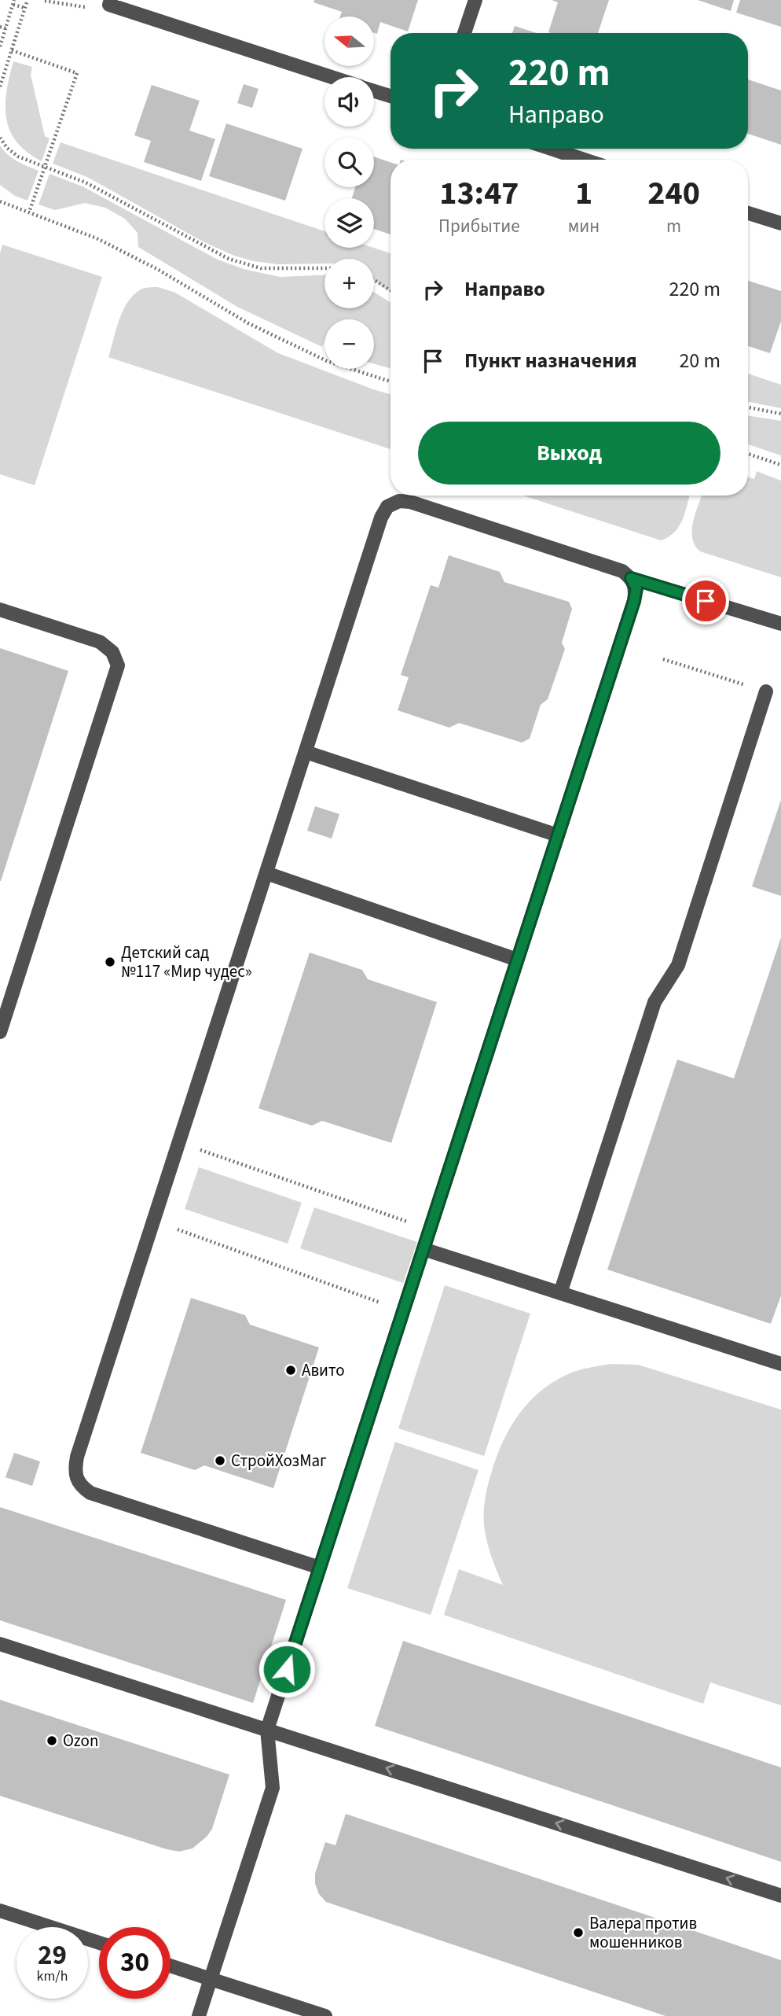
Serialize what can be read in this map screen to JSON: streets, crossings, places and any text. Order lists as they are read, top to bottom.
{
  "places": [
    "Детский сад №117 «Мир чудес»",
    "Авито",
    "СтройХозМаг",
    "Ozon",
    "Валера против мошенников"
  ],
  "north": "left",
  "page": {
    "map_buttons": ["+", "−"],
    "turn": ["220 m", "Направо"],
    "eta": [
      "13:47",
      "Прибытие",
      "1",
      "мин",
      "240",
      "m"
    ],
    "list": [
      {
        "name": "Направо",
        "value": "220 m"
      },
      {
        "name": "Пункт назначения",
        "value": "20 m"
      }
    ],
    "buttons": "Выход",
    "speed": "29 km/h",
    "limit": "30"
  }
}
